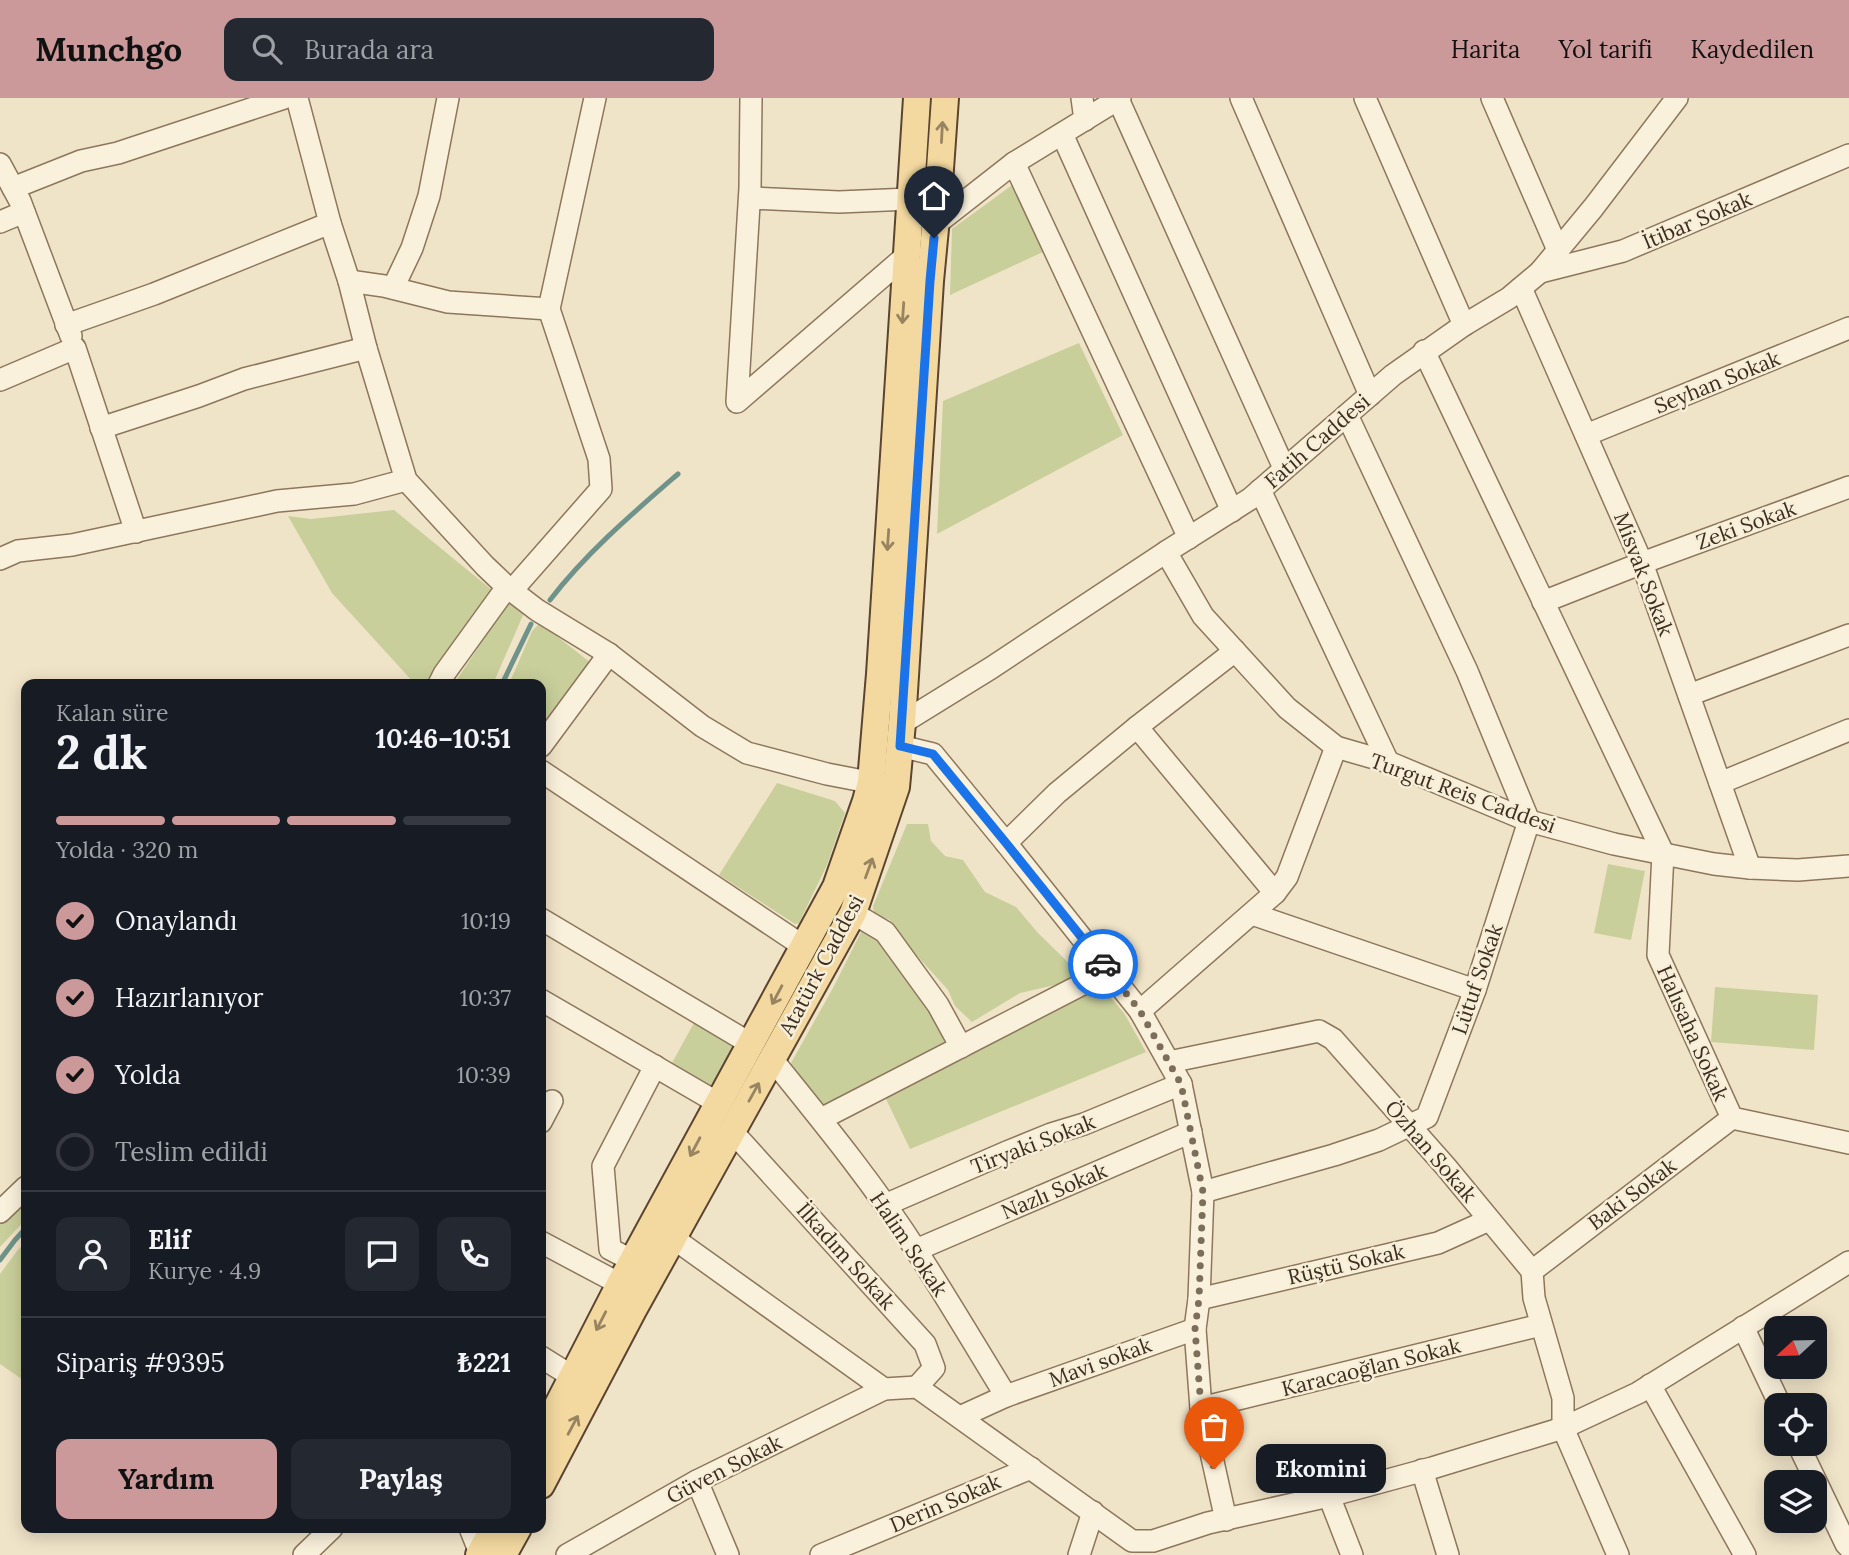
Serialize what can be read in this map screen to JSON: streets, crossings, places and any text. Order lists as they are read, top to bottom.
{
  "streets": {
    "main road": ["Atatürk Caddesi"],
    "street": [
      "İtibar Sokak",
      "Seyhan Sokak",
      "Fatih Caddesi",
      "Zeki Sokak",
      "Misvak Sokak",
      "Turgut Reis Caddesi",
      "Lütuf Sokak",
      "Halısaha Sokak",
      "Tiryaki Sokak",
      "Özhan Sokak",
      "Nazlı Sokak",
      "Baki Sokak",
      "Halim Sokak",
      "İlkadım Sokak",
      "Rüştü Sokak",
      "Mavi sokak",
      "Karacaoğlan Sokak",
      "Güven Sokak",
      "Derin Sokak"
    ]
  },
  "crossings": [
    ["İtibar Sokak", "Fatih Caddesi"],
    ["Seyhan Sokak", "Misvak Sokak"],
    ["Fatih Caddesi", "Misvak Sokak"],
    ["Fatih Caddesi", "Turgut Reis Caddesi"],
    ["Fatih Caddesi", "Atatürk Caddesi"],
    ["Fatih Caddesi", "Halısaha Sokak"],
    ["Zeki Sokak", "Misvak Sokak"],
    ["Zeki Sokak", "Halısaha Sokak"],
    ["Misvak Sokak", "Turgut Reis Caddesi"],
    ["Turgut Reis Caddesi", "Lütuf Sokak"],
    ["Turgut Reis Caddesi", "Halısaha Sokak"],
    ["Atatürk Caddesi", "Halim Sokak"],
    ["Atatürk Caddesi", "İlkadım Sokak"],
    ["Lütuf Sokak", "Özhan Sokak"],
    ["Halısaha Sokak", "Baki Sokak"],
    ["Tiryaki Sokak", "Halim Sokak"],
    ["Özhan Sokak", "Baki Sokak"],
    ["Özhan Sokak", "Rüştü Sokak"],
    ["Nazlı Sokak", "Halim Sokak"],
    ["Halim Sokak", "Mavi sokak"]
  ],
  "places": ["Ekomini"],
  "north": "left",
  "page": {
    "header": "Munchgo",
    "search": "Burada ara",
    "nav": ["Harita", "Yol tarifi", "Kaydedilen"],
    "heading": ["2 dk", "Kalan süre", "10:46–10:51"],
    "panel": [
      "Elif",
      "Kurye · 4.9",
      "Sipariş #9395",
      "₺221"
    ],
    "bar": "Yolda · 320 m",
    "list": [
      ["Onaylandı", "10:19"],
      ["Hazırlanıyor", "10:37"],
      ["Yolda", "10:39"],
      "Teslim edildi"
    ],
    "buttons": ["Yardım", "Paylaş"],
    "bubble": "Ekomini"
  }
}
